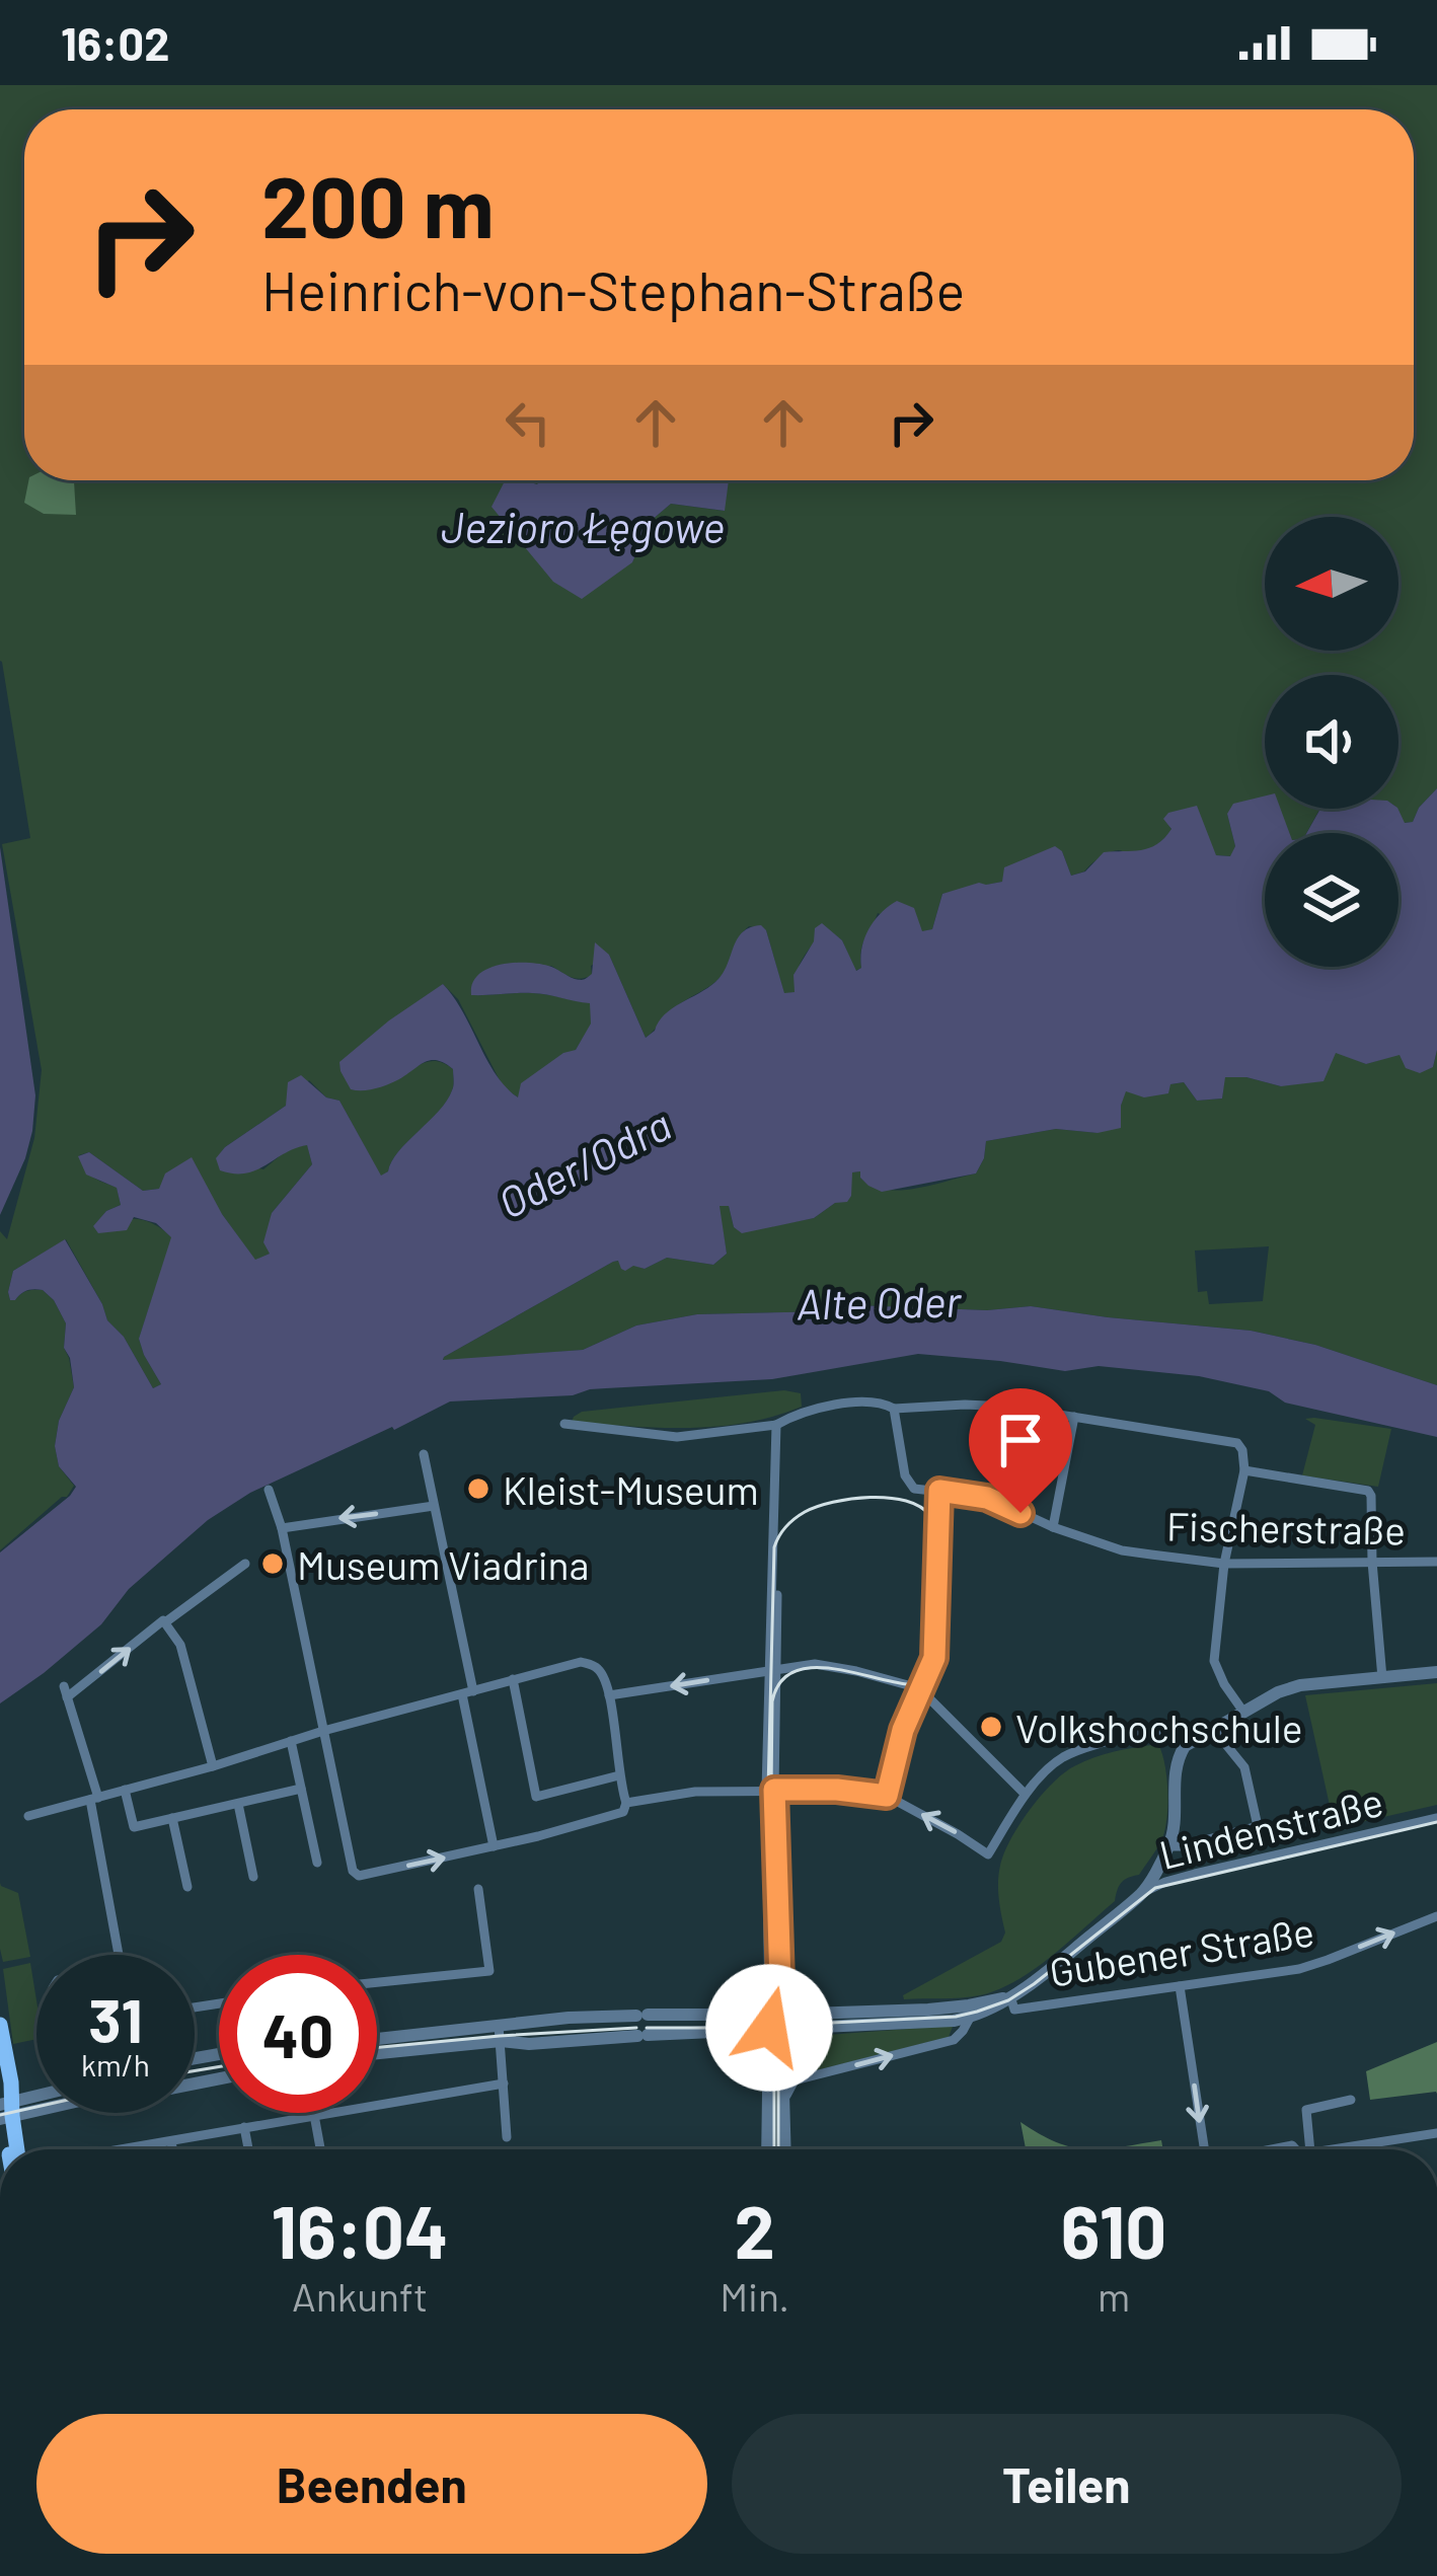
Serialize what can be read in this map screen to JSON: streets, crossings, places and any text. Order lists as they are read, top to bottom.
{
  "streets": {
    "street": ["Fischerstraße", "Lindenstraße", "Gubener Straße"]
  },
  "crossings": [
    ["Lindenstraße", "Gubener Straße"]
  ],
  "one_way": ["Gubener Straße"],
  "water": ["Jezioro Łęgowe", "Oder/Odra", "Alte Oder"],
  "places": ["Kleist-Museum", "Museum Viadrina", "Volkshochschule"],
  "north": "left",
  "page": {
    "status": "16:02",
    "turn": ["200 m", "Heinrich-von-Stephan-Straße"],
    "speed": "31 km/h",
    "limit": "40",
    "eta": [
      "16:04",
      "Ankunft",
      "2",
      "Min.",
      "610",
      "m"
    ],
    "buttons": ["Beenden", "Teilen"]
  }
}
